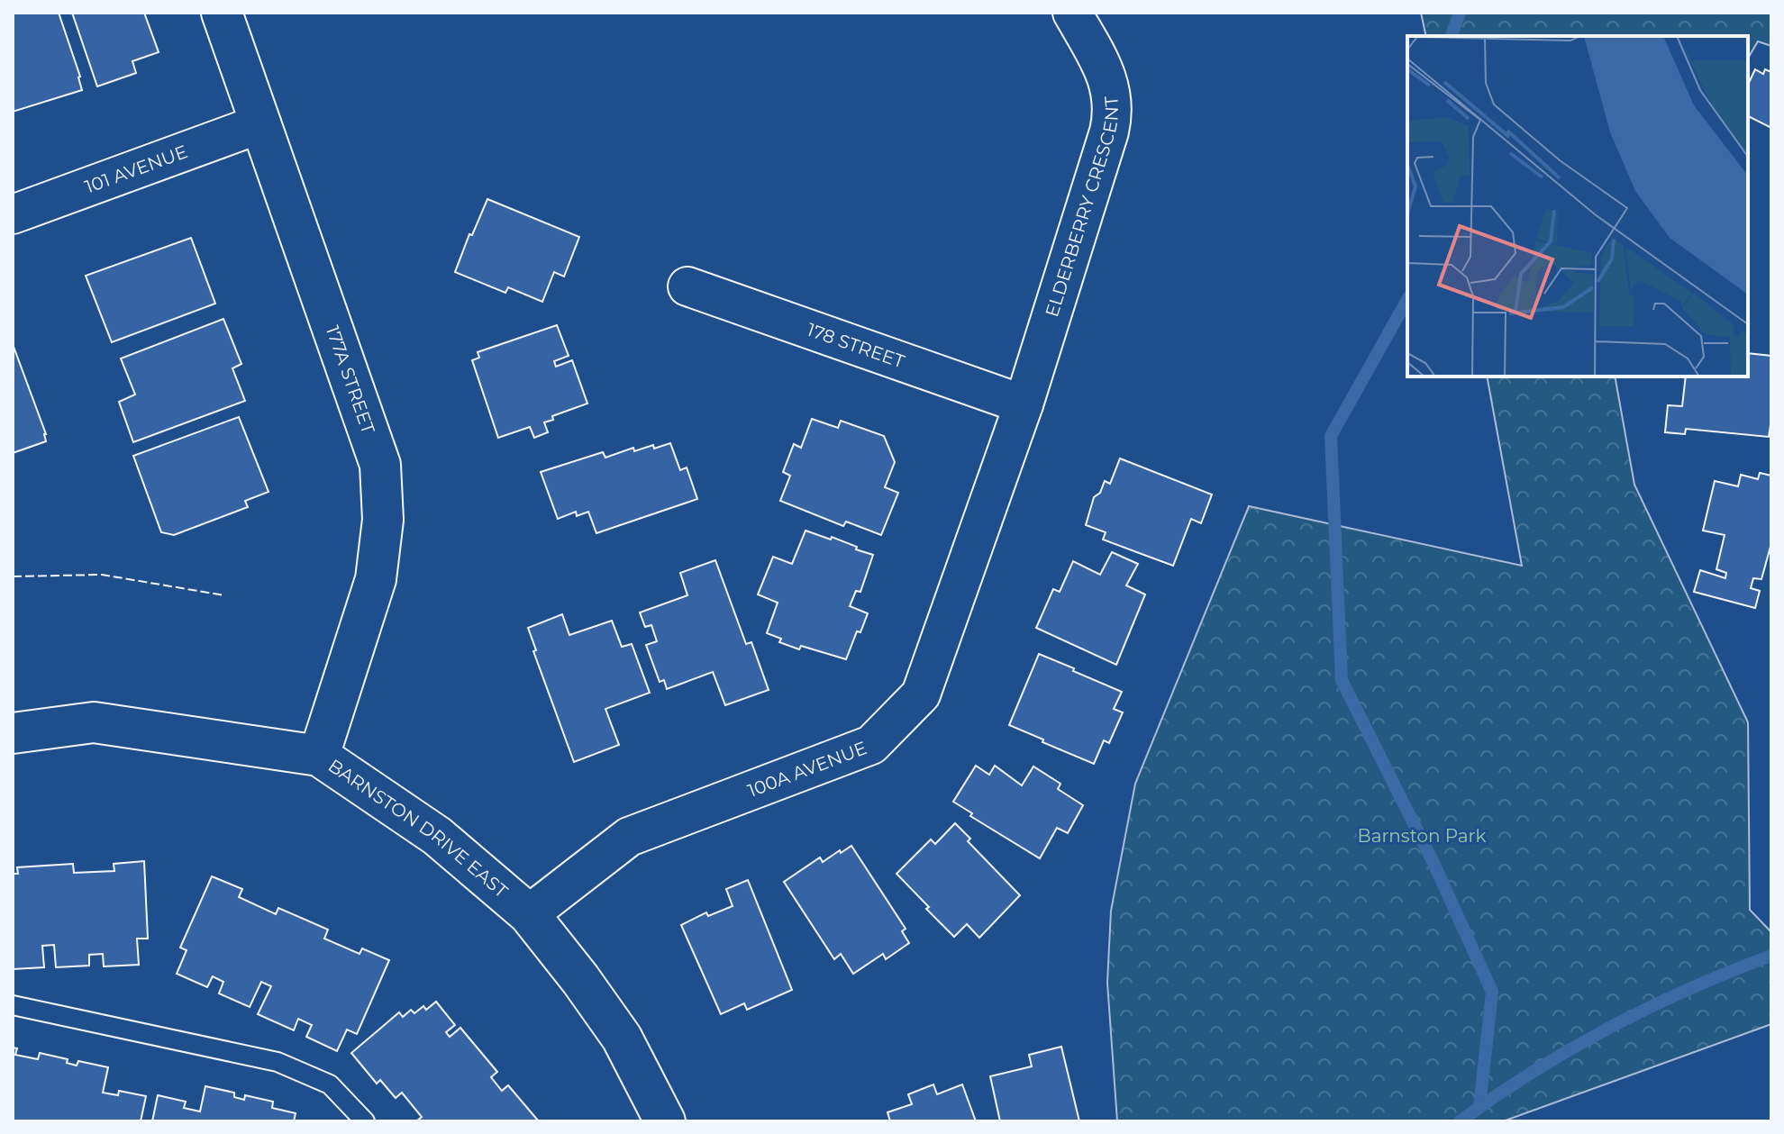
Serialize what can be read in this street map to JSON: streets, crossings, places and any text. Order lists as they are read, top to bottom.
{
  "streets": {
    "street": [
      "101 AVENUE",
      "ELDERBERRY CRESCENT",
      "178 STREET",
      "177A STREET",
      "100A AVENUE",
      "BARNSTON DRIVE EAST"
    ]
  },
  "crossings": [
    ["101 AVENUE", "177A STREET"],
    ["ELDERBERRY CRESCENT", "178 STREET"],
    ["ELDERBERRY CRESCENT", "100A AVENUE"],
    ["178 STREET", "100A AVENUE"],
    ["177A STREET", "BARNSTON DRIVE EAST"],
    ["100A AVENUE", "BARNSTON DRIVE EAST"]
  ],
  "parks": ["Barnston Park"]
}
